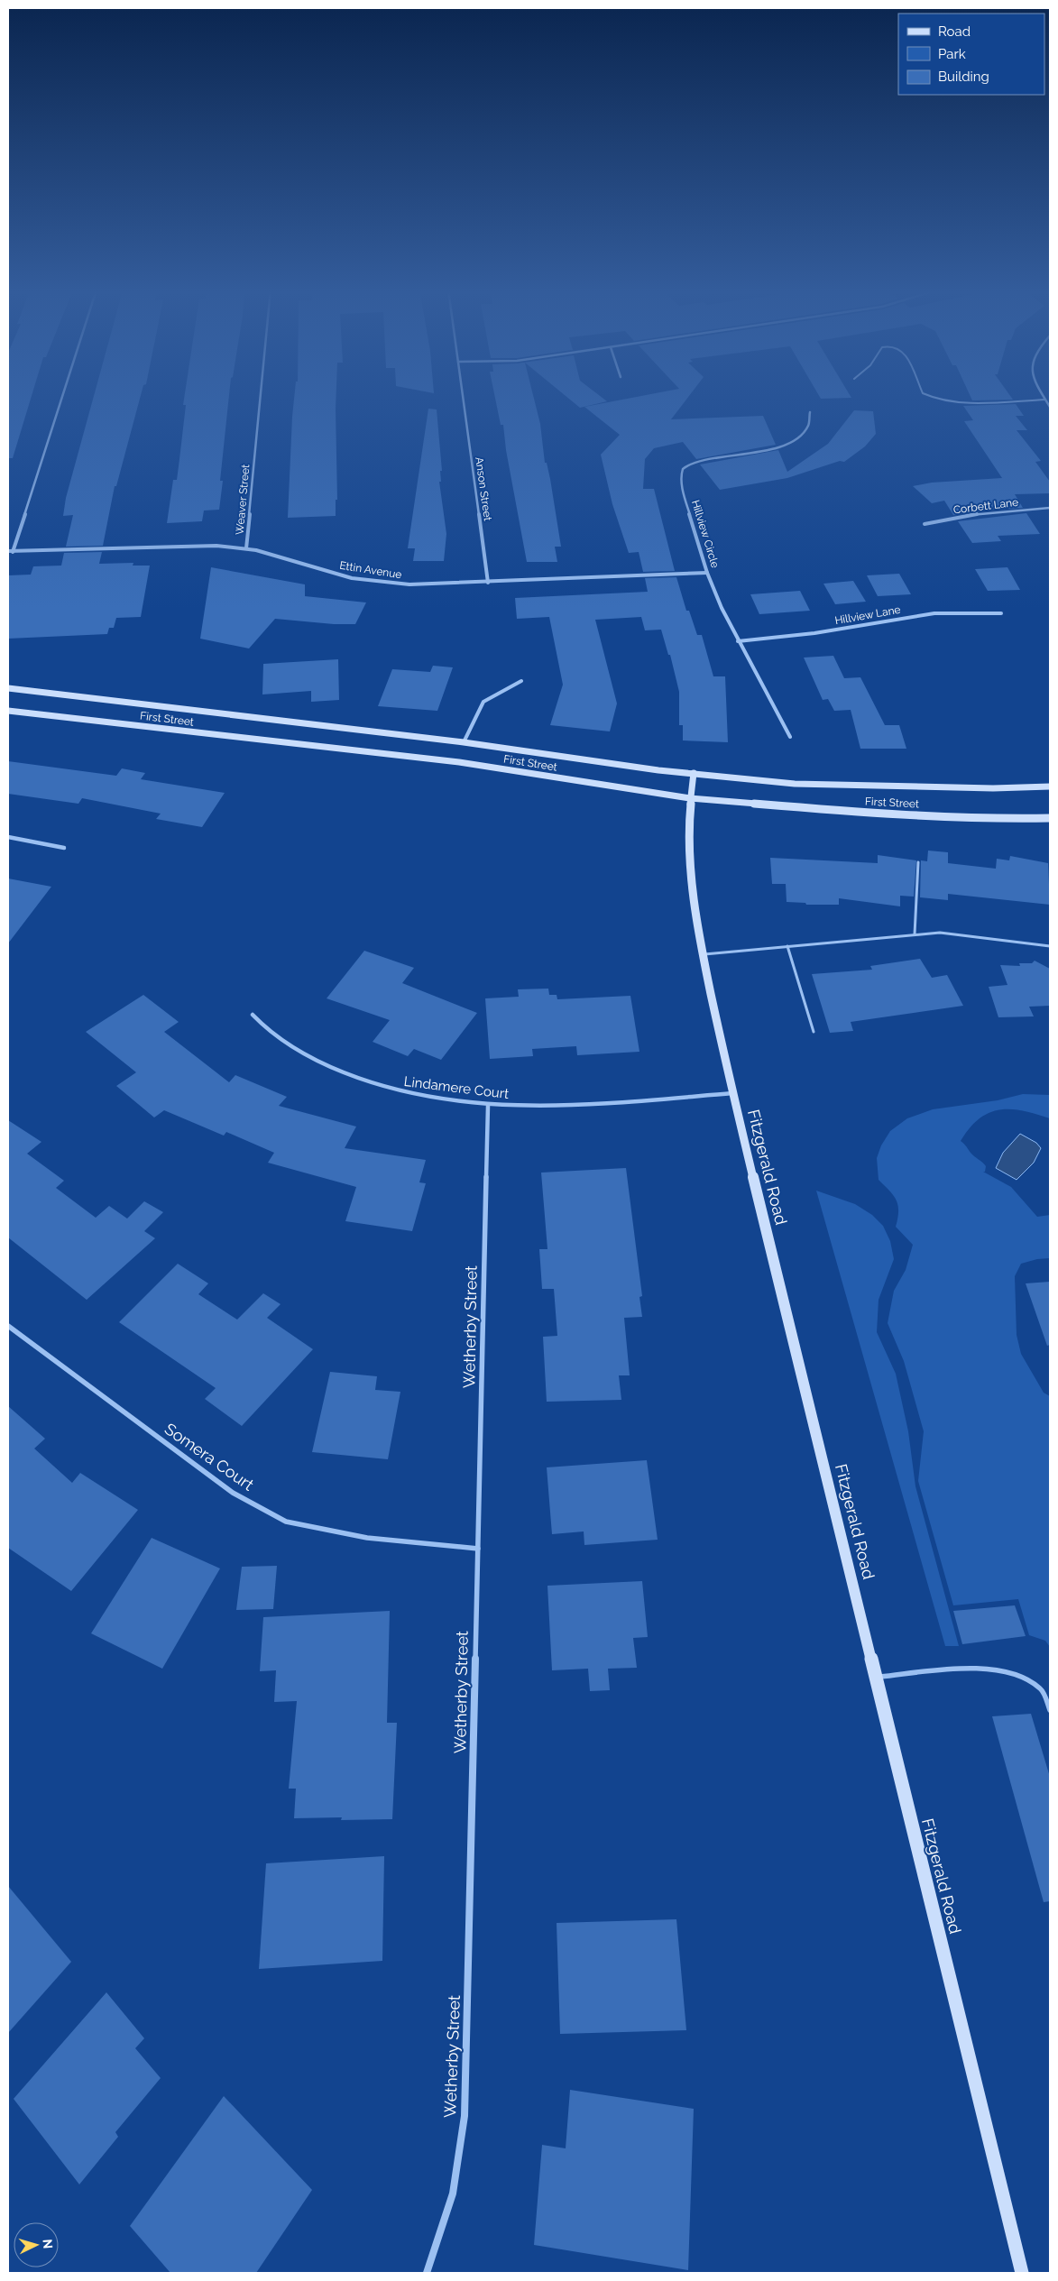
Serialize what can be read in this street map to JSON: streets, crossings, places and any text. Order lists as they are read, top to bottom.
{
  "streets": {
    "main road": ["First Street", "Fitzgerald Road"],
    "street": [
      "Anson Street",
      "Weaver Street",
      "Corbett Lane",
      "Hillview Circle",
      "Ettin Avenue",
      "Hillview Lane",
      "Lindamere Court",
      "Wetherby Street",
      "Somera Court"
    ]
  },
  "crossings": [
    ["Anson Street", "Ettin Avenue"],
    ["Weaver Street", "Ettin Avenue"],
    ["Hillview Circle", "Ettin Avenue"],
    ["Hillview Circle", "Hillview Lane"],
    ["First Street", "Fitzgerald Road"],
    ["Lindamere Court", "Fitzgerald Road"],
    ["Lindamere Court", "Wetherby Street"],
    ["Wetherby Street", "Somera Court"]
  ],
  "legend": ["Road", "Park", "Building"],
  "north": "right"
}
